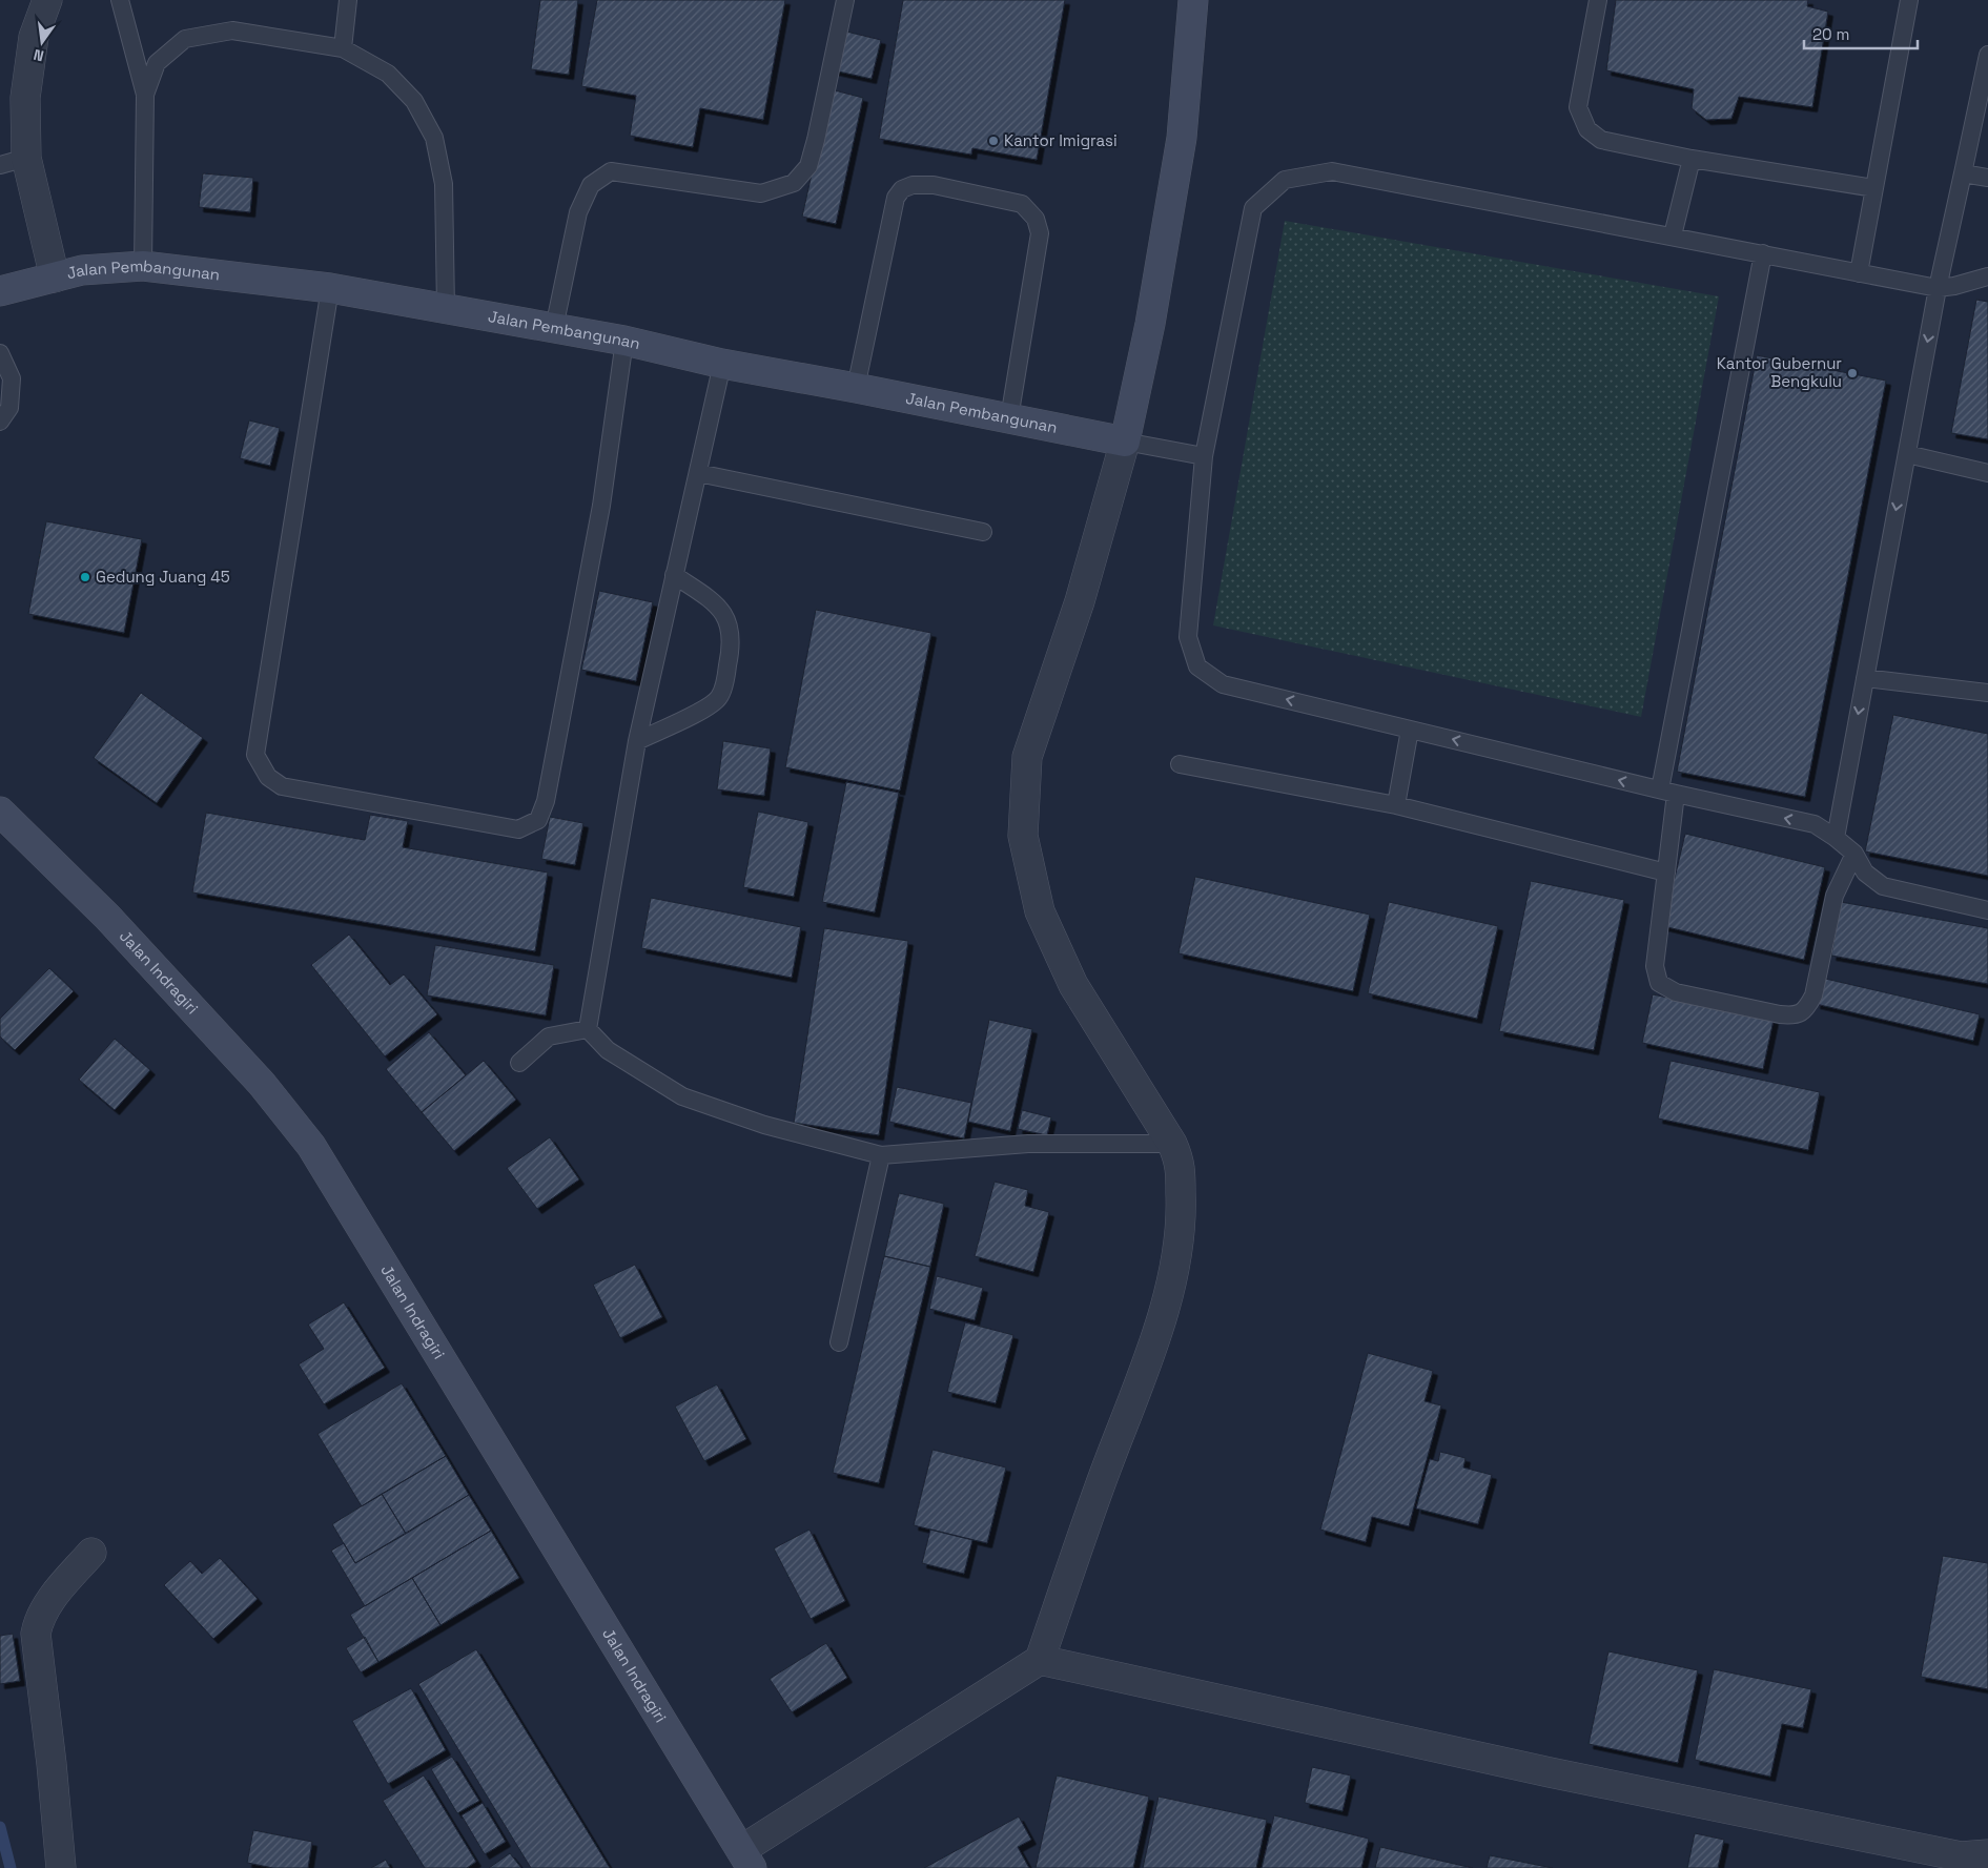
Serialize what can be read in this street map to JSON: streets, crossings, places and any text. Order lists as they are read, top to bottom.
{
  "streets": {
    "street": ["Jalan Pembangunan", "Jalan Indragiri"]
  },
  "places": ["Kantor Imigrasi", "Kantor Gubernur Bengkulu", "Gedung Juang 45"],
  "scale_bar": "20 m",
  "north": "bottom"
}
